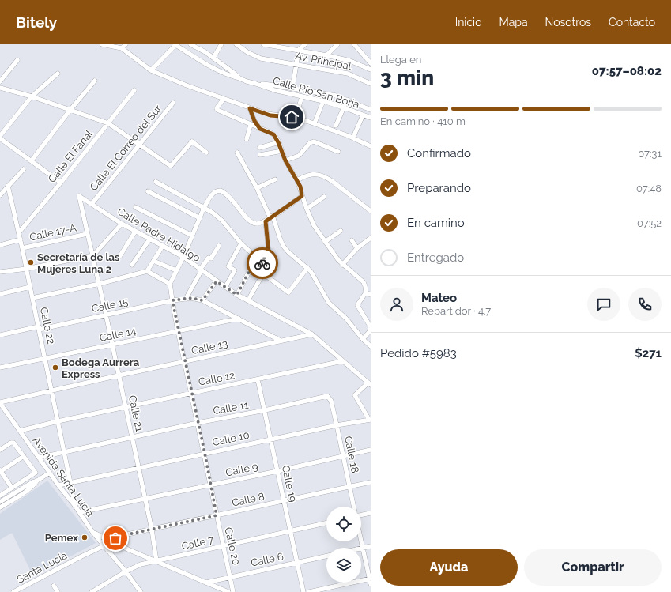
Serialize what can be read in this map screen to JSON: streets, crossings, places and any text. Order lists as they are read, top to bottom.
{
  "streets": {
    "street": [
      "Av. Principal",
      "Calle Río San Borja",
      "Calle El Correo del Sur",
      "Calle El Fanal",
      "Calle 17-A",
      "Calle Padre Hidalgo",
      "Calle 15",
      "Calle 22",
      "Calle 14",
      "Calle 13",
      "Calle 12",
      "Calle 11",
      "Calle 21",
      "Calle 10",
      "Calle 18",
      "Calle 9",
      "Avenida Santa Lucía",
      "Calle 19",
      "Calle 8",
      "Calle 7",
      "Calle 20",
      "Calle 6",
      "Santa Lucía"
    ]
  },
  "crossings": [
    ["Calle El Correo del Sur", "Calle Padre Hidalgo"],
    ["Calle El Fanal", "Calle 22"],
    ["Calle 17-A", "Calle 22"],
    ["Calle 17-A", "Calle 21"],
    ["Calle Padre Hidalgo", "Calle 13"],
    ["Calle Padre Hidalgo", "Calle 12"],
    ["Calle Padre Hidalgo", "Calle 21"],
    ["Calle 15", "Calle 22"],
    ["Calle 15", "Calle 21"],
    ["Calle 15", "Calle 20"],
    ["Calle 22", "Calle 14"],
    ["Calle 22", "Calle 13"],
    ["Calle 22", "Calle 12"],
    ["Calle 22", "Calle 11"],
    ["Calle 22", "Calle 10"],
    ["Calle 22", "Avenida Santa Lucía"],
    ["Calle 14", "Calle 21"],
    ["Calle 14", "Calle 20"],
    ["Calle 13", "Calle 21"],
    ["Calle 13", "Avenida Santa Lucía"],
    ["Calle 13", "Calle 20"],
    ["Calle 12", "Calle 21"],
    ["Calle 12", "Avenida Santa Lucía"],
    ["Calle 12", "Calle 19"],
    ["Calle 12", "Calle 20"],
    ["Calle 11", "Calle 21"],
    ["Calle 11", "Calle 18"],
    ["Calle 11", "Avenida Santa Lucía"],
    ["Calle 11", "Calle 19"],
    ["Calle 11", "Calle 20"],
    ["Calle 21", "Calle 10"],
    ["Calle 21", "Calle 9"],
    ["Calle 21", "Avenida Santa Lucía"],
    ["Calle 21", "Calle 8"],
    ["Calle 21", "Calle 7"],
    ["Calle 10", "Calle 18"],
    ["Calle 10", "Avenida Santa Lucía"],
    ["Calle 10", "Calle 19"],
    ["Calle 10", "Calle 20"],
    ["Calle 18", "Calle 9"],
    ["Calle 18", "Calle 8"],
    ["Calle 9", "Avenida Santa Lucía"],
    ["Calle 9", "Calle 19"],
    ["Calle 9", "Calle 20"],
    ["Avenida Santa Lucía", "Calle 8"],
    ["Avenida Santa Lucía", "Calle 7"],
    ["Avenida Santa Lucía", "Calle 6"],
    ["Avenida Santa Lucía", "Santa Lucía"],
    ["Calle 19", "Calle 8"],
    ["Calle 19", "Calle 7"],
    ["Calle 19", "Calle 6"],
    ["Calle 8", "Calle 20"],
    ["Calle 8", "Santa Lucía"],
    ["Calle 7", "Calle 20"],
    ["Calle 20", "Calle 6"]
  ],
  "places": ["Secretaría de las Mujeres Luna 2", "Bodega Aurrera Express", "Pemex"],
  "page": {
    "header": "Bitely",
    "nav": [
      "Inicio",
      "Mapa",
      "Nosotros",
      "Contacto"
    ],
    "heading": ["3 min", "Llega en", "07:57–08:02"],
    "panel": [
      "Mateo",
      "Repartidor · 4.7",
      "Pedido #5983",
      "$271"
    ],
    "bar": "En camino · 410 m",
    "list": [
      ["Confirmado", "07:31"],
      ["Preparando", "07:48"],
      ["En camino", "07:52"],
      "Entregado"
    ],
    "buttons": ["Ayuda", "Compartir"]
  }
}
